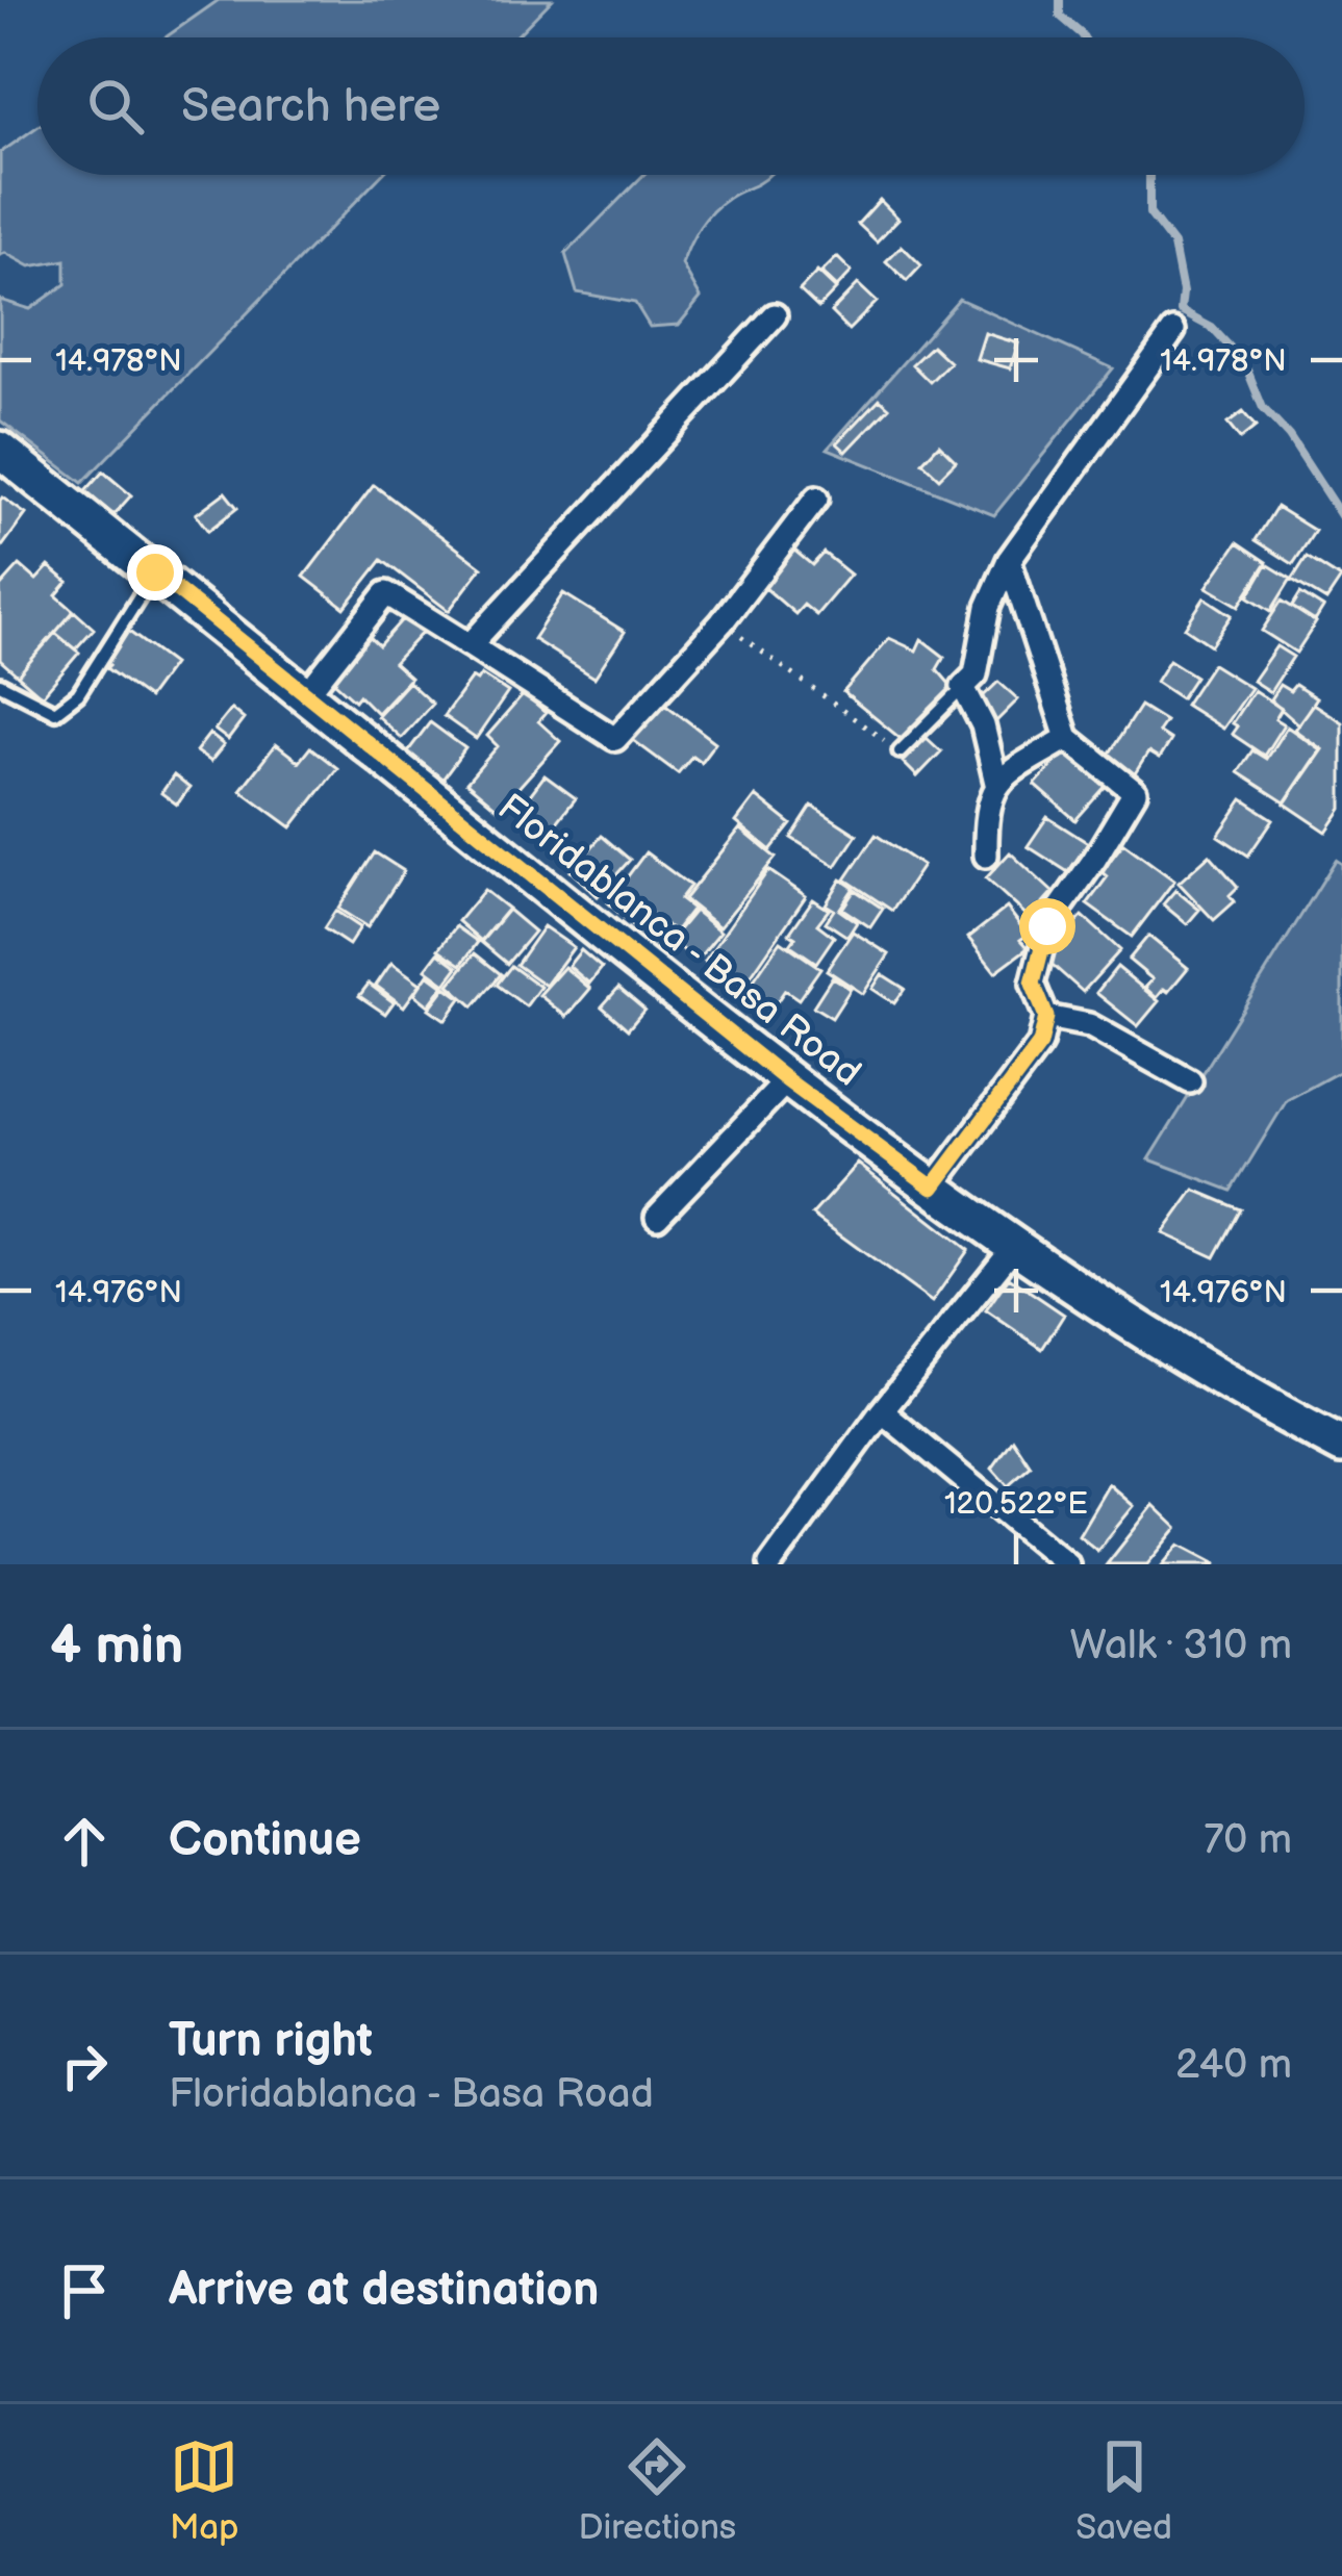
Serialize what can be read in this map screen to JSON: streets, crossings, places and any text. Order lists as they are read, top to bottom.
{
  "streets": {
    "main road": ["Floridablanca - Basa Road"]
  },
  "page": {
    "search": "Search here",
    "heading": ["4 min", "Walk · 310 m"],
    "list": [
      ["Continue", "70 m"],
      ["Turn right", "Floridablanca - Basa Road", "240 m"],
      "Arrive at destination"
    ],
    "nav": ["Map", "Directions", "Saved"]
  },
  "coordinates": ["14.978°N", "14.976°N", "120.522°E"]
}
